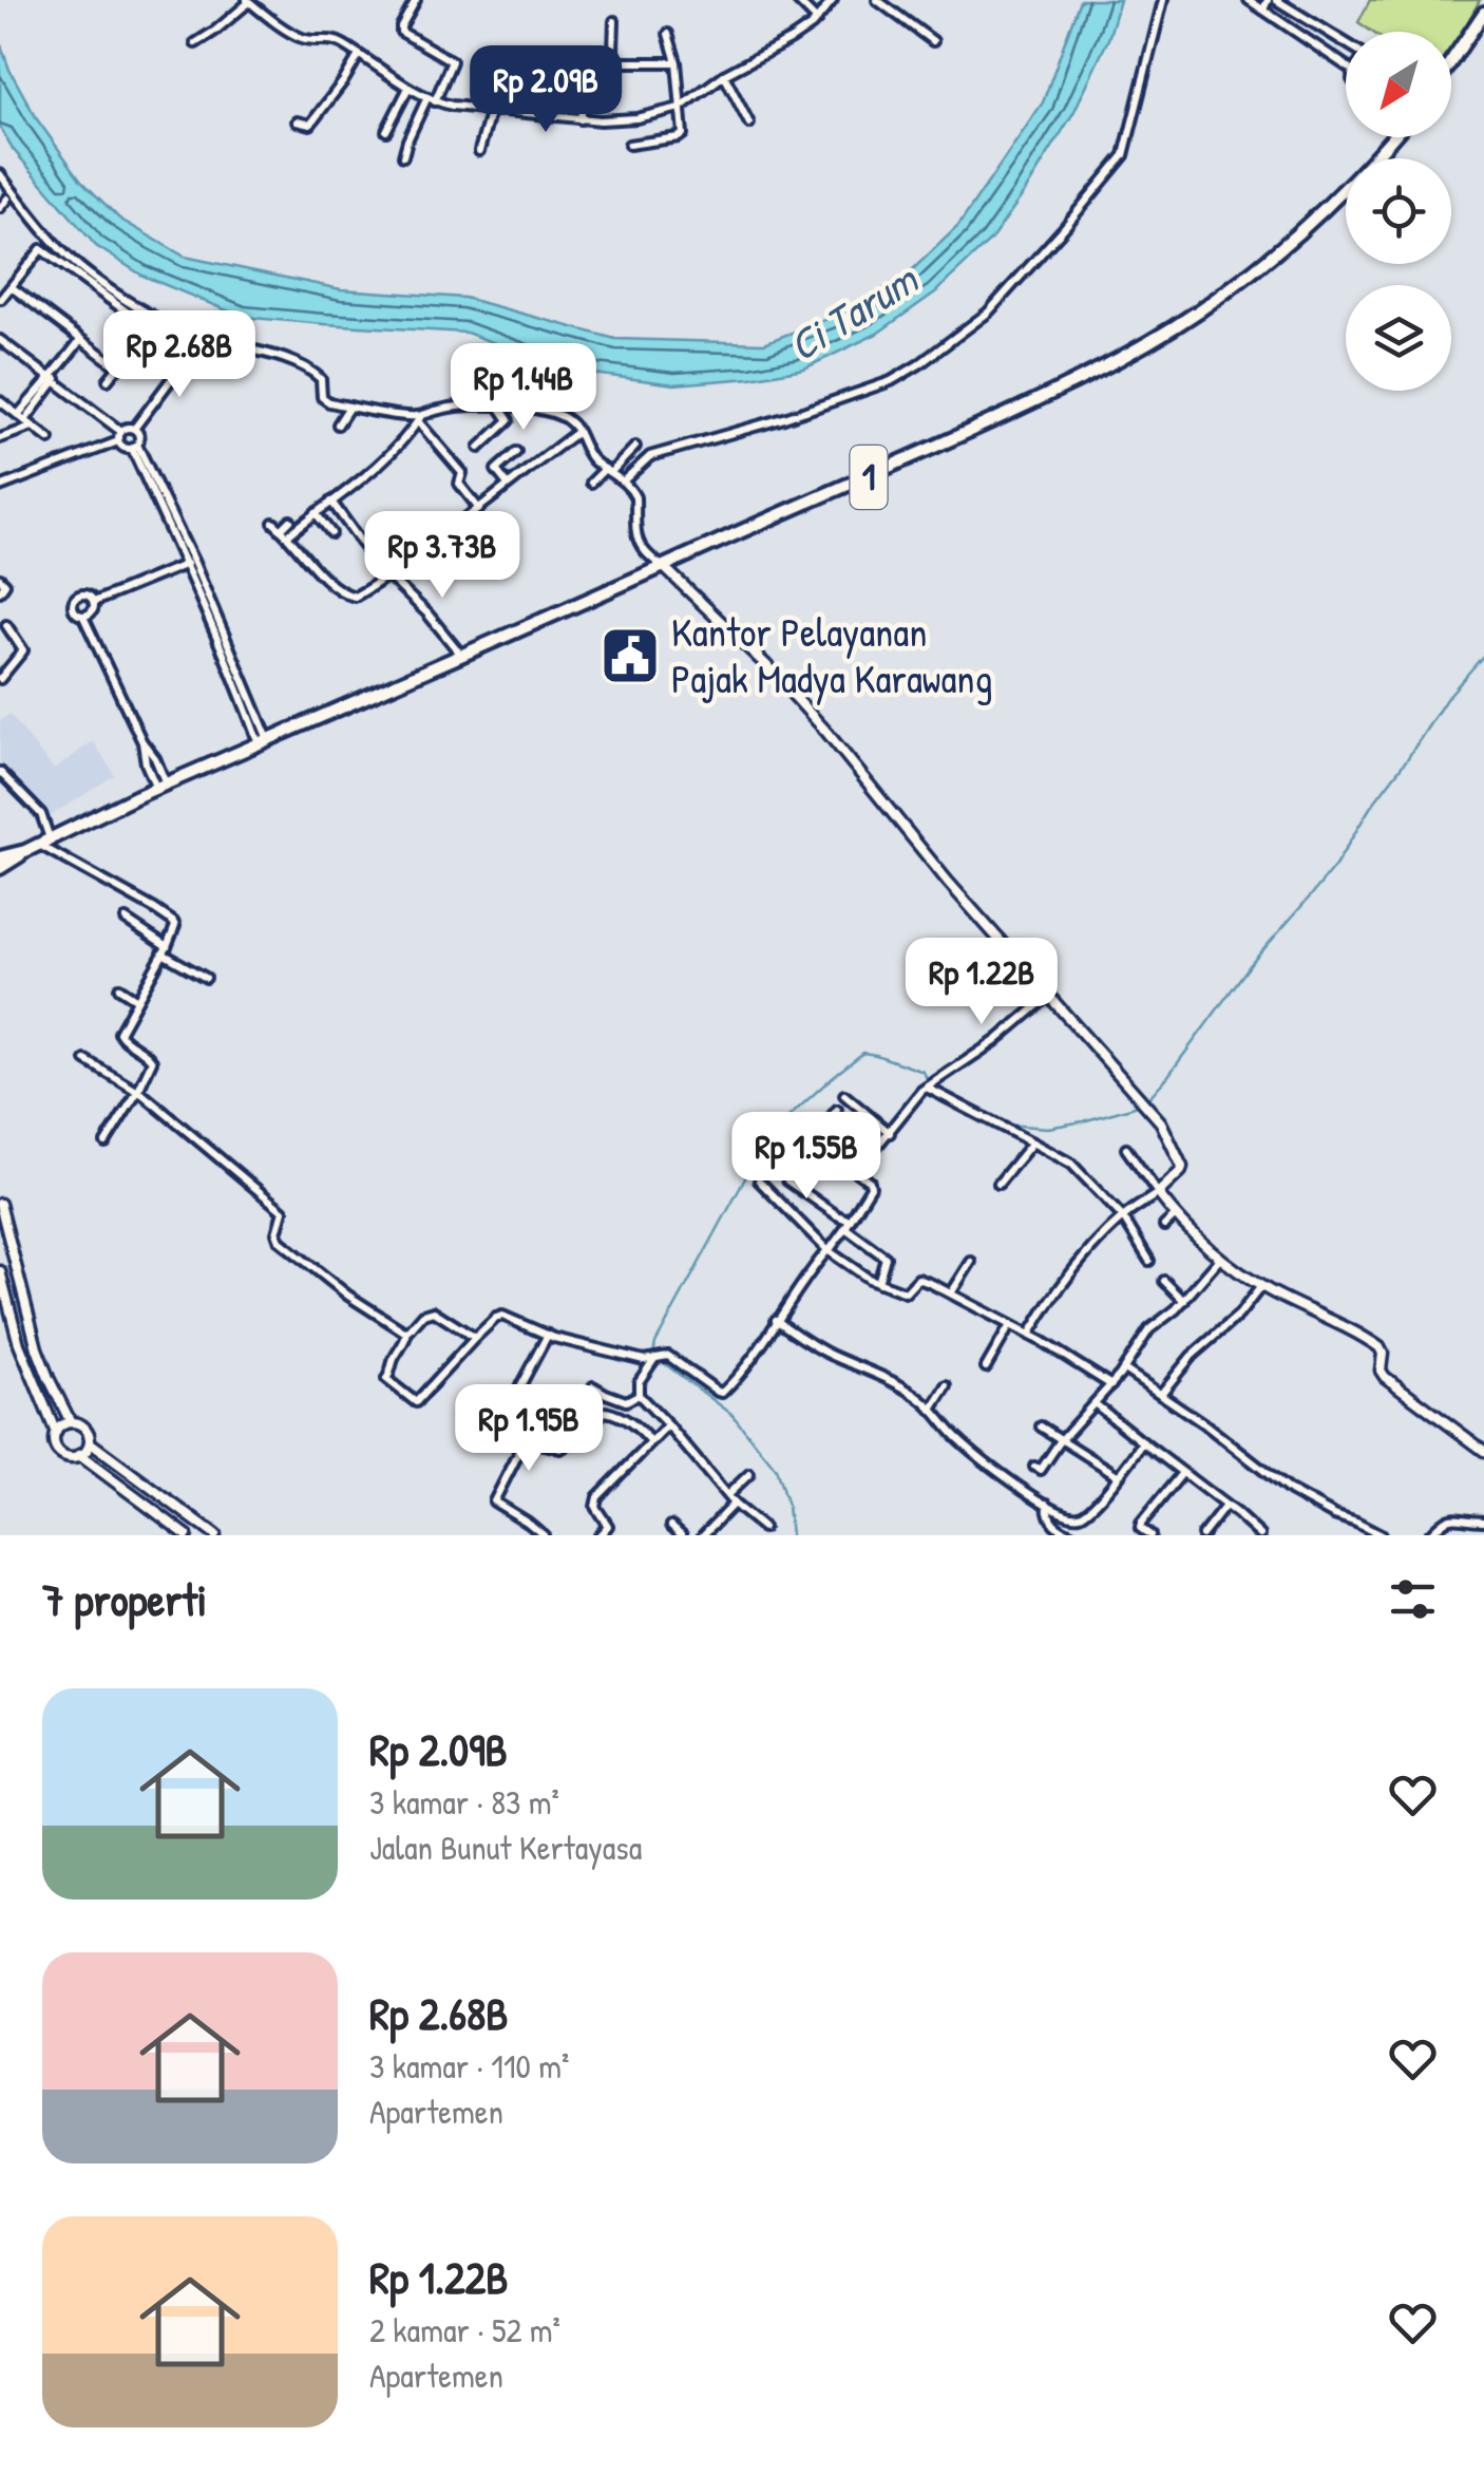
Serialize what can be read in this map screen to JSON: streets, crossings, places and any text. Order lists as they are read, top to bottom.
{
  "streets": {
    "main road": ["1"]
  },
  "water": ["Ci Tarum"],
  "places": {
    "public building": ["Kantor Pelayanan Pajak Madya Karawang"]
  },
  "north": "bottom left",
  "page": {
    "price": [
      "Rp 2.09B",
      "Rp 2.68B",
      "Rp 1.44B",
      "Rp 3.73B",
      "Rp 1.22B",
      "Rp 1.55B",
      "Rp 1.95B"
    ],
    "heading": "7 properti",
    "list": [
      {
        "name": "Rp 2.09B",
        "note": "3 kamar · 83 m² · Jalan Bunut Kertayasa"
      },
      {
        "name": "Rp 2.68B",
        "note": "3 kamar · 110 m² · Apartemen"
      },
      {
        "name": "Rp 1.22B",
        "note": "2 kamar · 52 m² · Apartemen"
      }
    ]
  }
}
